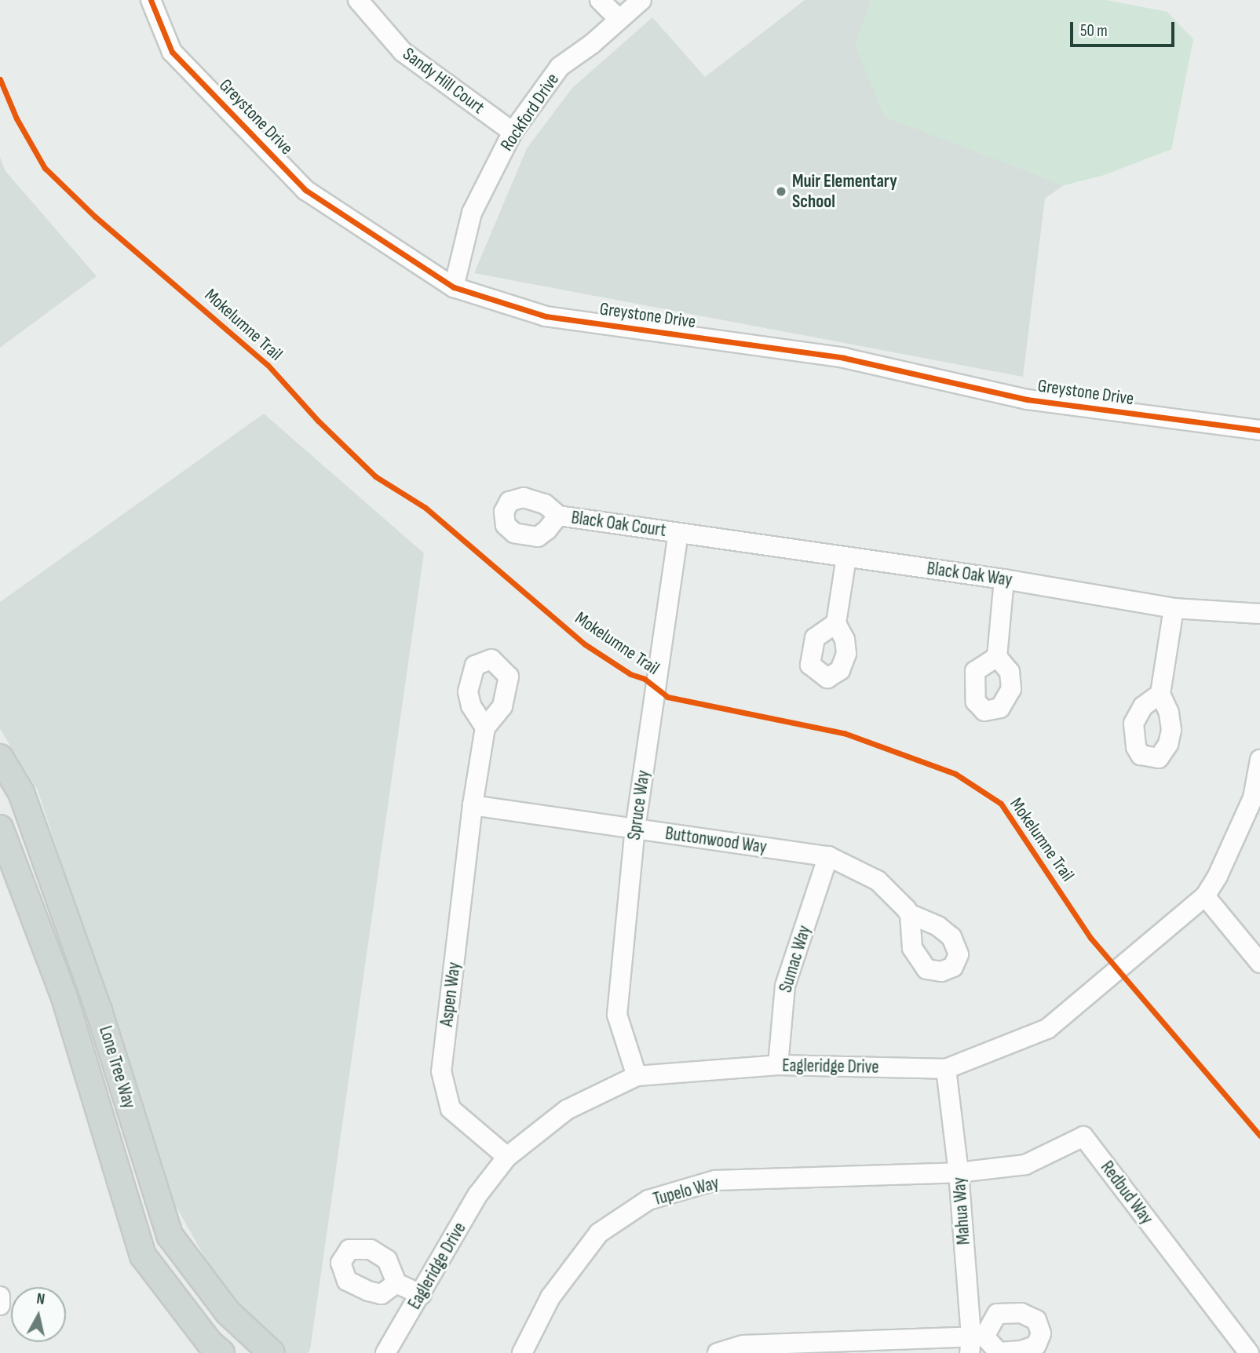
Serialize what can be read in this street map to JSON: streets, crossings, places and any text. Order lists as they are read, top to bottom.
{
  "streets": {
    "main road": ["Lone Tree Way"],
    "street": [
      "Sandy Hill Court",
      "Rockford Drive",
      "Greystone Drive",
      "Black Oak Court",
      "Black Oak Way",
      "Spruce Way",
      "Buttonwood Way",
      "Sumac Way",
      "Aspen Way",
      "Eagleridge Drive",
      "Tupelo Way",
      "Redbud Way",
      "Mahua Way"
    ],
    "cycle path": ["Mokelumne Trail"]
  },
  "crossings": [
    ["Sandy Hill Court", "Rockford Drive"],
    ["Rockford Drive", "Greystone Drive"],
    ["Black Oak Court", "Black Oak Way"],
    ["Black Oak Court", "Spruce Way"],
    ["Black Oak Way", "Spruce Way"],
    ["Spruce Way", "Buttonwood Way"],
    ["Spruce Way", "Eagleridge Drive"],
    ["Buttonwood Way", "Sumac Way"],
    ["Buttonwood Way", "Aspen Way"],
    ["Sumac Way", "Eagleridge Drive"],
    ["Aspen Way", "Eagleridge Drive"],
    ["Eagleridge Drive", "Mahua Way"],
    ["Tupelo Way", "Redbud Way"],
    ["Tupelo Way", "Mahua Way"],
    ["Redbud Way", "Mahua Way"]
  ],
  "places": ["Muir Elementary School"],
  "scale_bar": "50 m",
  "north": "top"
}
